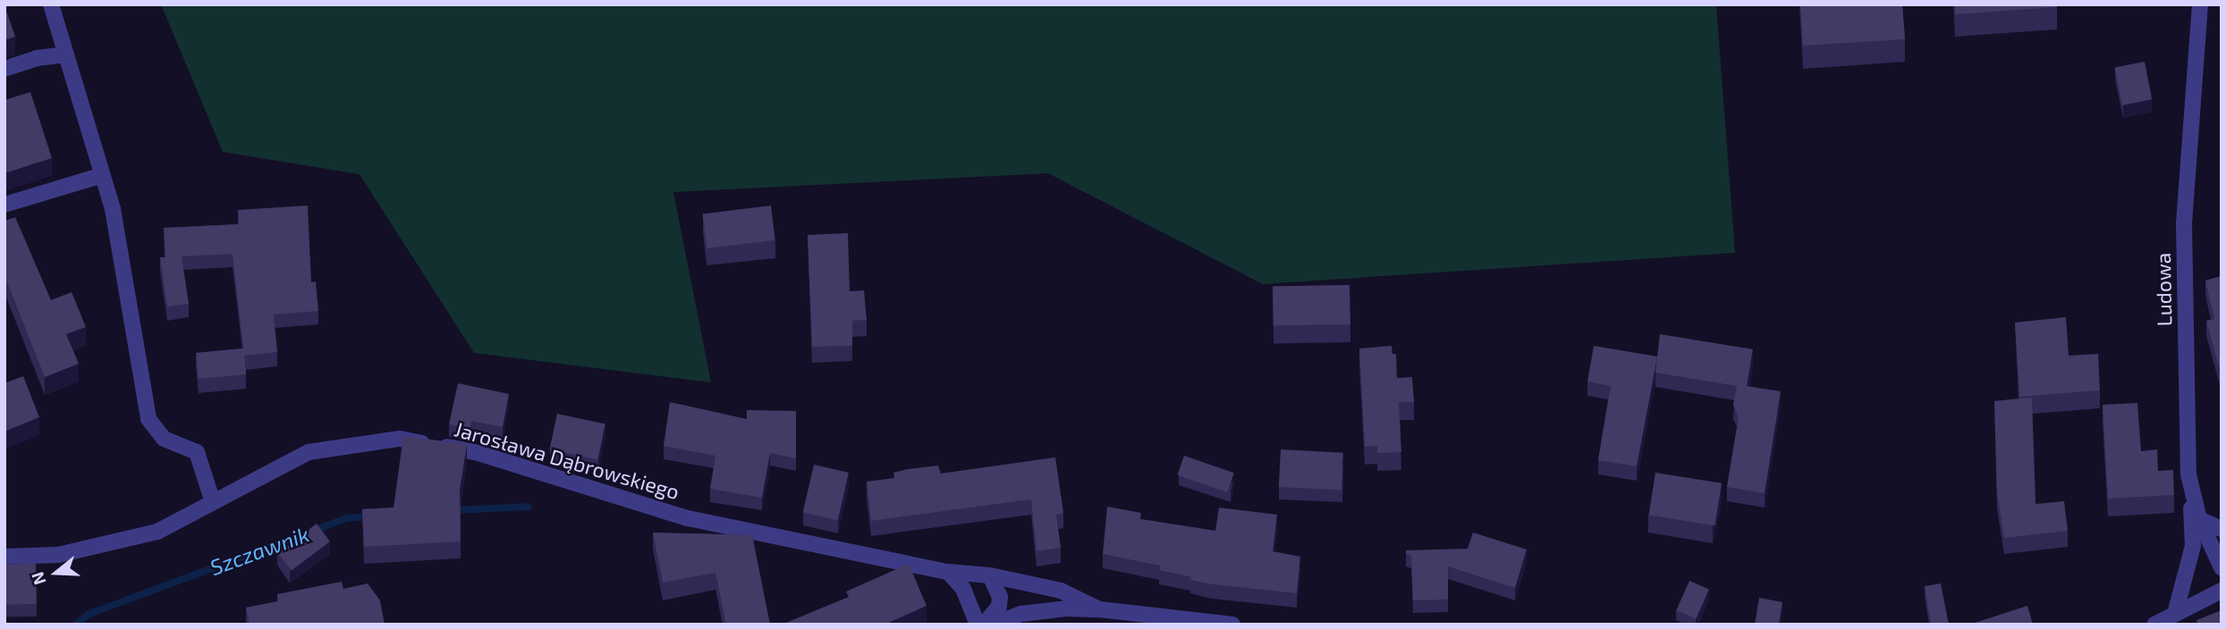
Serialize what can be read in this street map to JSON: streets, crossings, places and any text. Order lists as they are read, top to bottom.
{
  "streets": {
    "street": ["Ludowa", "Jarosława Dąbrowskiego"]
  },
  "water": ["Szczawnik"],
  "north": "left"
}
